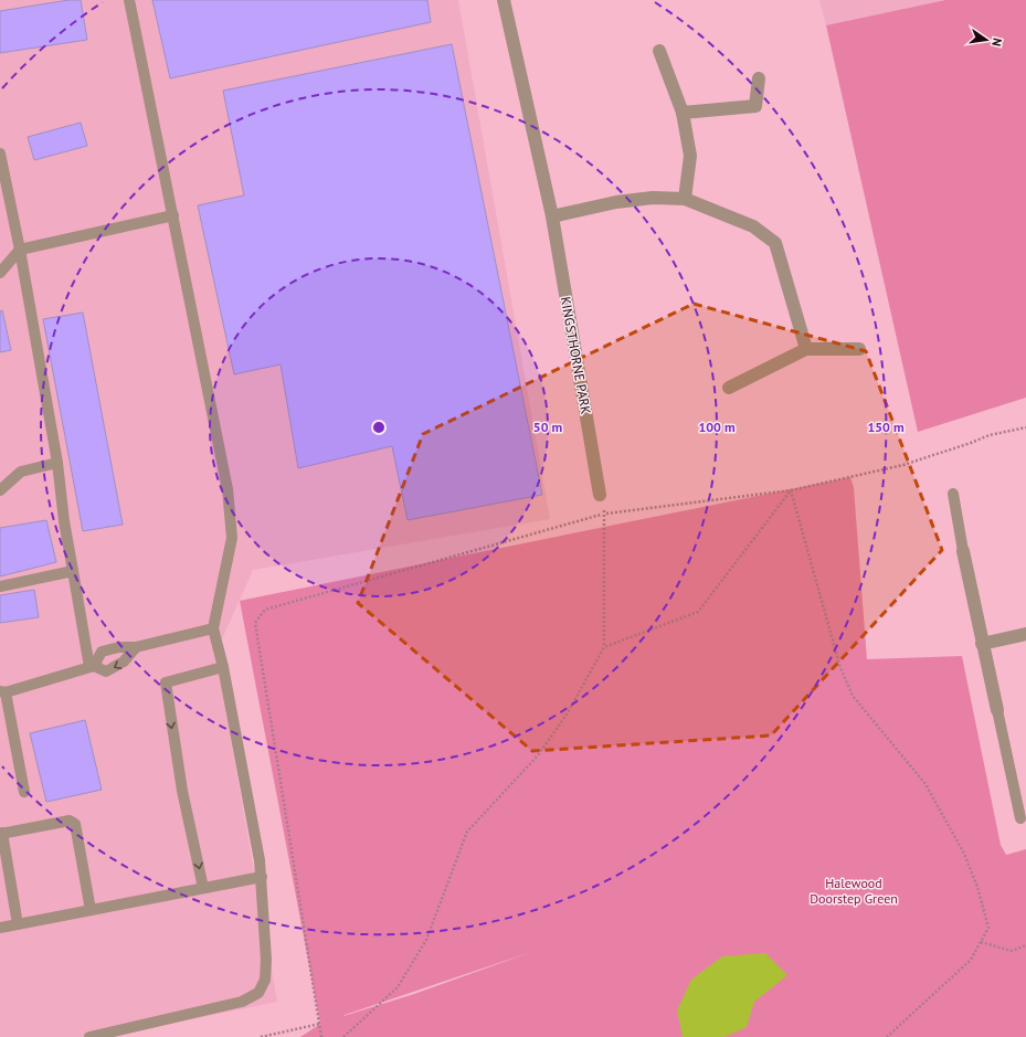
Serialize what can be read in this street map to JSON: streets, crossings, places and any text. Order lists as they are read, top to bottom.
{
  "streets": {
    "street": ["KINGSTHORNE PARK"]
  },
  "parks": ["Halewood Doorstep Green"],
  "north": "right",
  "rings": ["50 m", "100 m", "150 m"]
}
